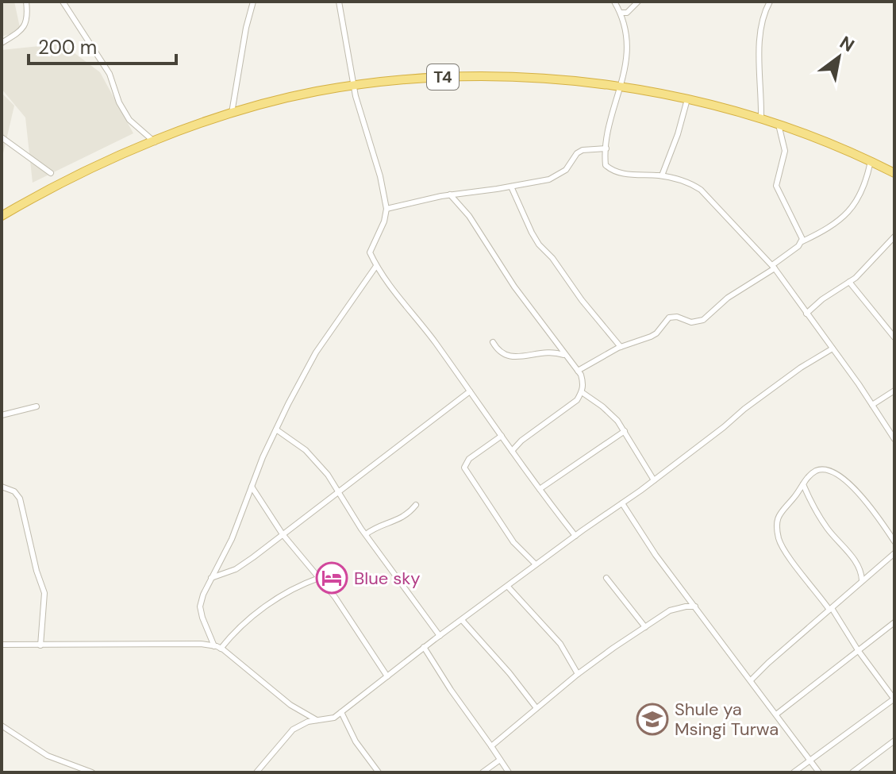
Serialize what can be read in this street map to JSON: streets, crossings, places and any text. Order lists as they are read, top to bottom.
{
  "streets": {
    "highway": ["T4"]
  },
  "places": {
    "hotel": ["Blue sky"],
    "school or university": ["Shule ya Msingi Turwa"]
  },
  "scale_bar": "200 m",
  "north": "top right"
}
